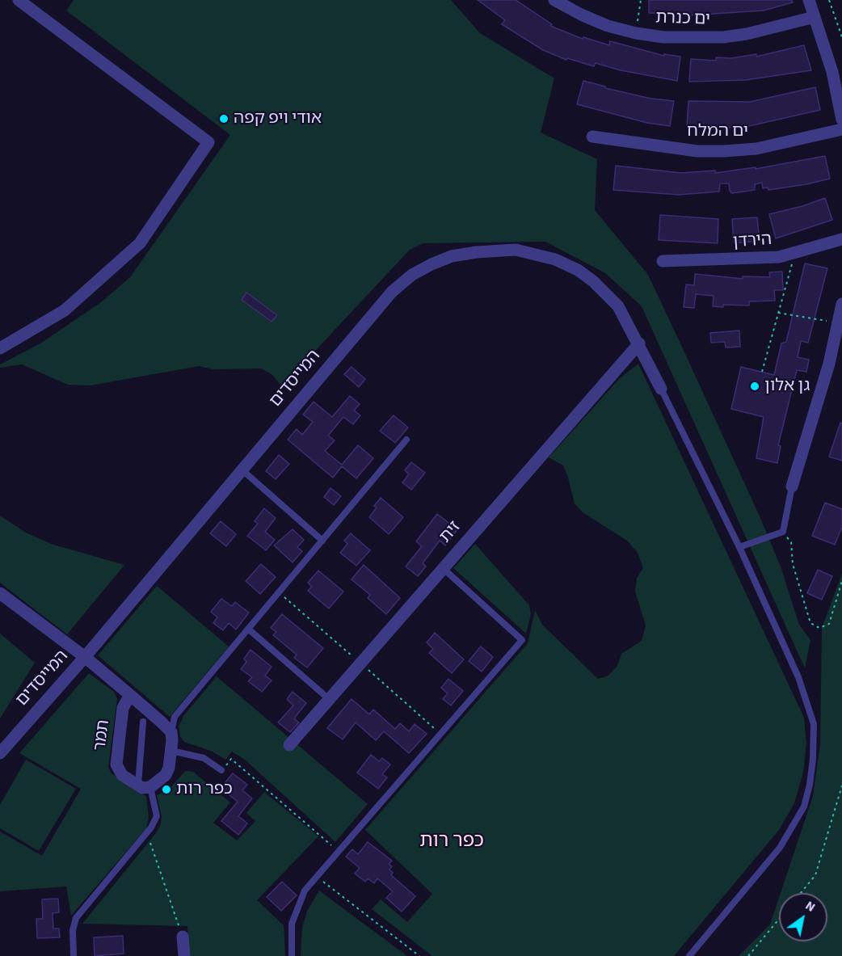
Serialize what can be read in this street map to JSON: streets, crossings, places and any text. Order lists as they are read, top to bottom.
{
  "streets": {
    "street": [
      "ים כנרת",
      "ים המלח",
      "הירדן",
      "המייסדים",
      "זית",
      "תמר"
    ]
  },
  "crossings": [
    ["המייסדים", "זית"]
  ],
  "districts": ["כפר רות"],
  "places": ["אודי ויפ קפה", "גן אלון", "כפר רות"],
  "north": "top right"
}
